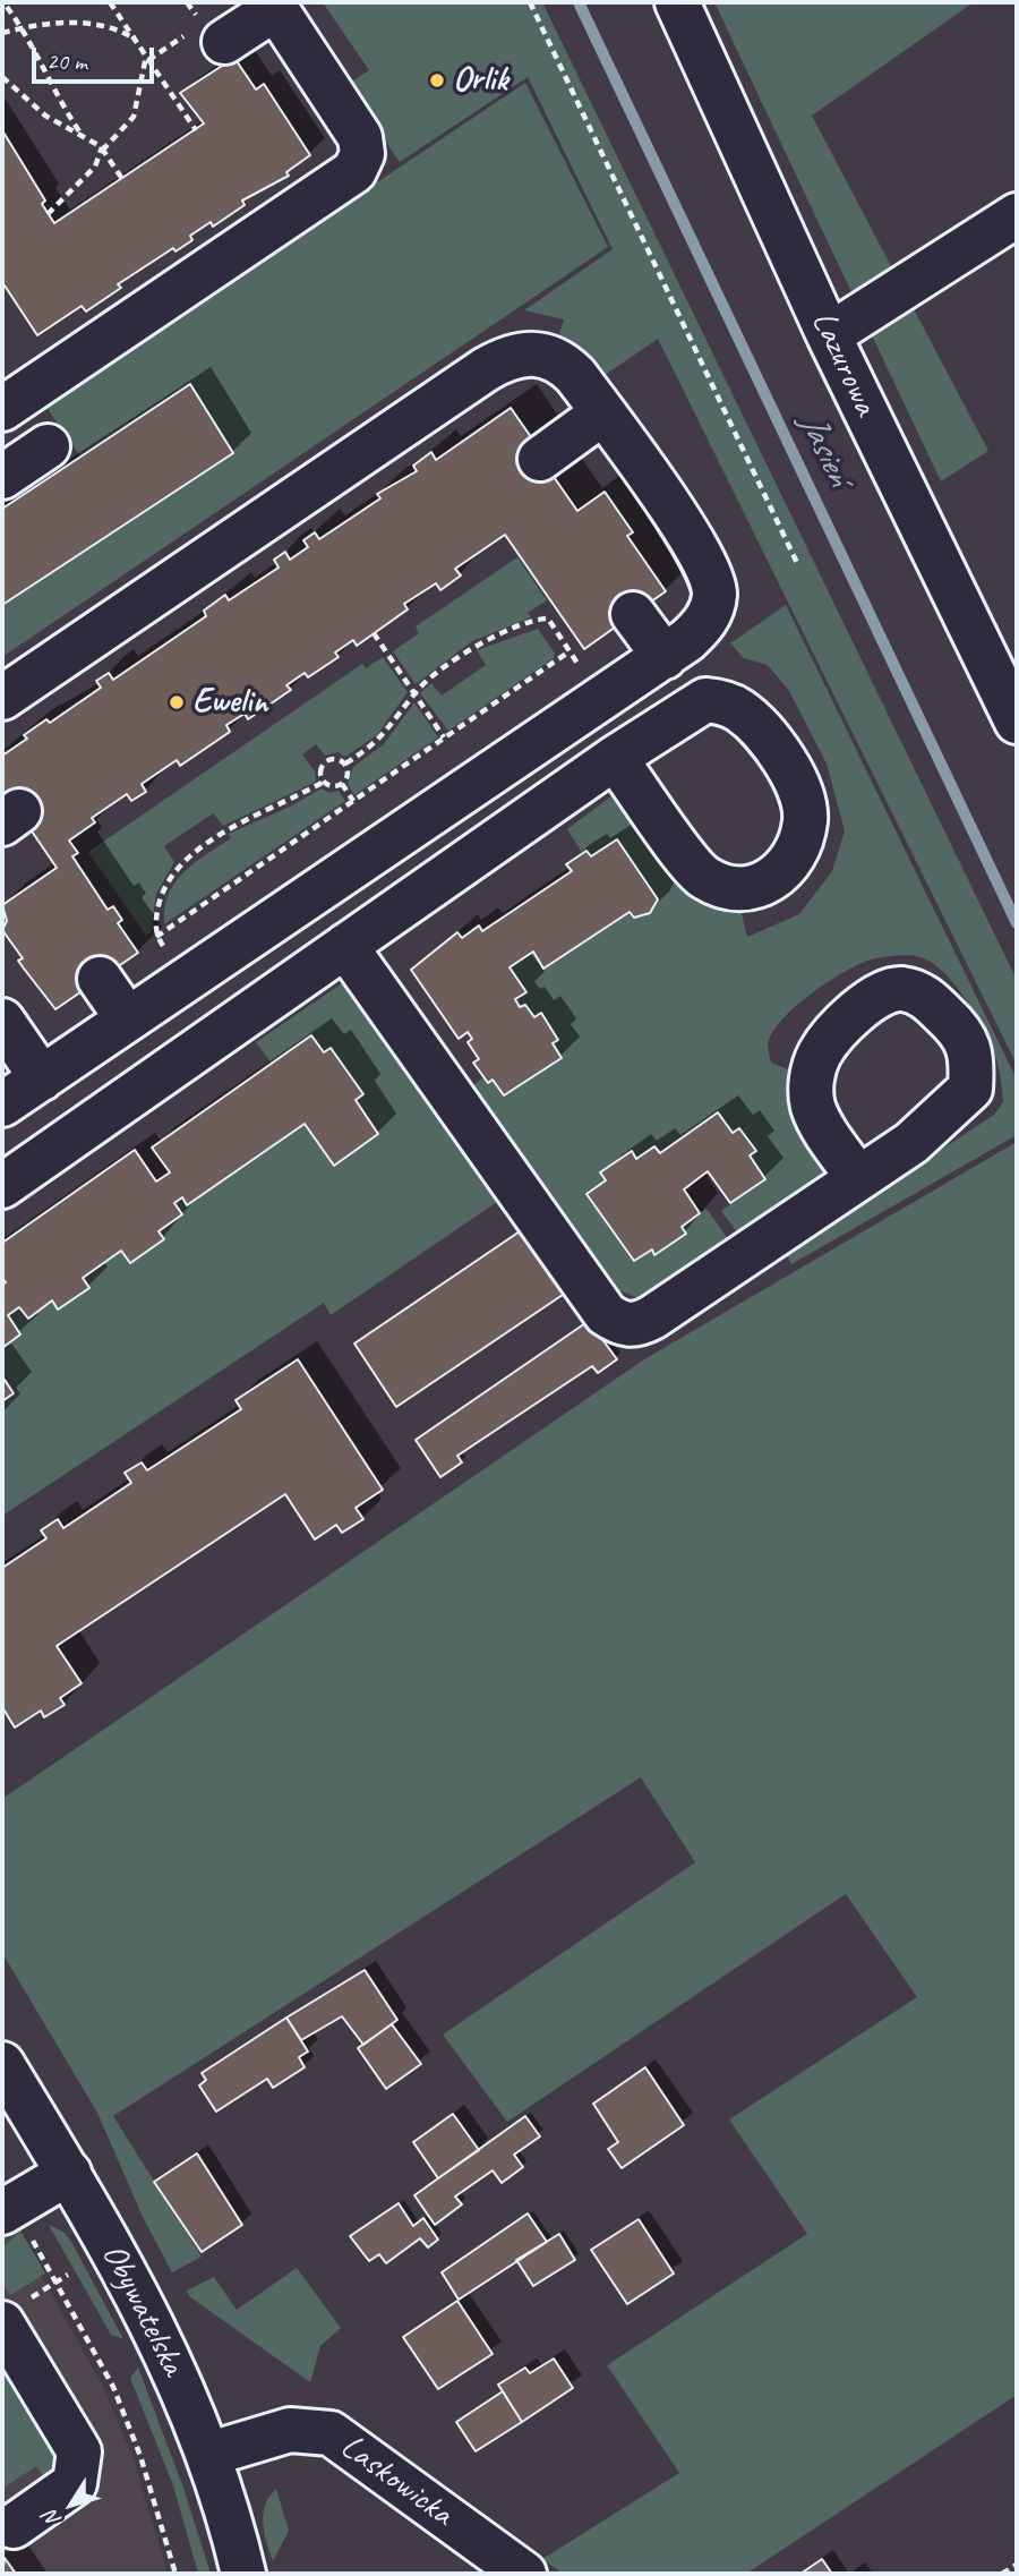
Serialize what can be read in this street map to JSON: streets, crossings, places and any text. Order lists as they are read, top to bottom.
{
  "streets": {
    "street": ["Lazurowa", "Obywatelska", "Laskowicka"]
  },
  "crossings": [
    ["Obywatelska", "Laskowicka"]
  ],
  "water": ["Jasień"],
  "places": ["Orlik", "Ewelin"],
  "scale_bar": "20 m",
  "north": "bottom left"
}
